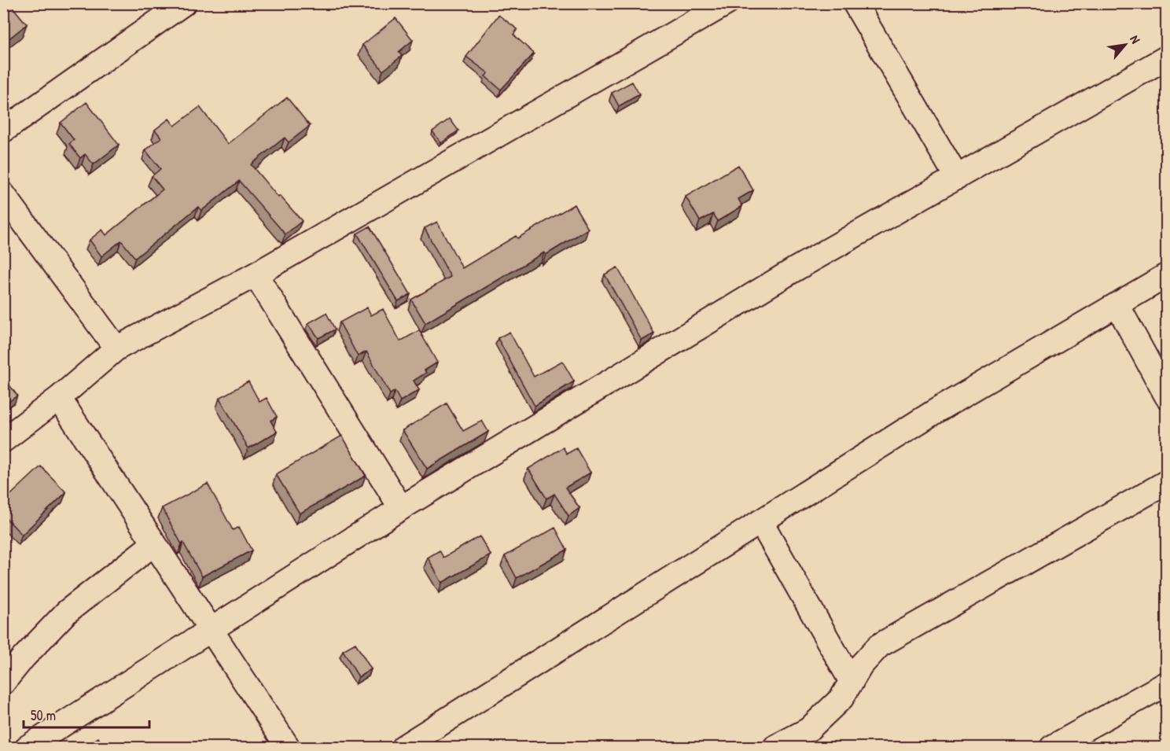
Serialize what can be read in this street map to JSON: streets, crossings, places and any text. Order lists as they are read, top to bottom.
{
  "scale_bar": "50 m",
  "north": "top right"
}
